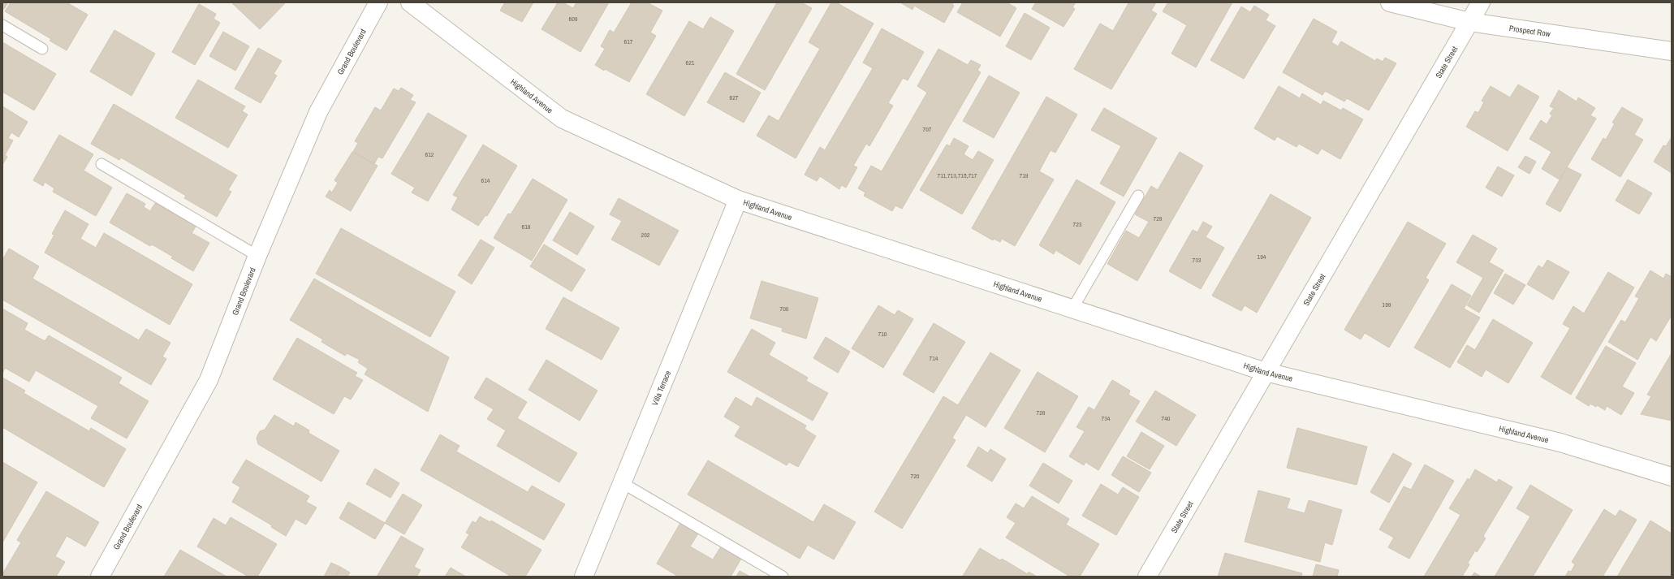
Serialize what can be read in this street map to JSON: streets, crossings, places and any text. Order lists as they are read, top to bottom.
{
  "streets": {
    "street": [
      "Prospect Row",
      "Grand Boulevard",
      "State Street",
      "Highland Avenue",
      "Villa Terrace"
    ]
  },
  "crossings": [
    ["Prospect Row", "State Street"],
    ["State Street", "Highland Avenue"],
    ["Highland Avenue", "Villa Terrace"]
  ],
  "house_numbers": [
    "609",
    "617",
    "621",
    "627",
    "707",
    "612",
    "711,713,715,717",
    "719",
    "614",
    "729",
    "723",
    "618",
    "202",
    "194",
    "733",
    "199",
    "700",
    "710",
    "714",
    "728",
    "734",
    "740",
    "720"
  ]
}
